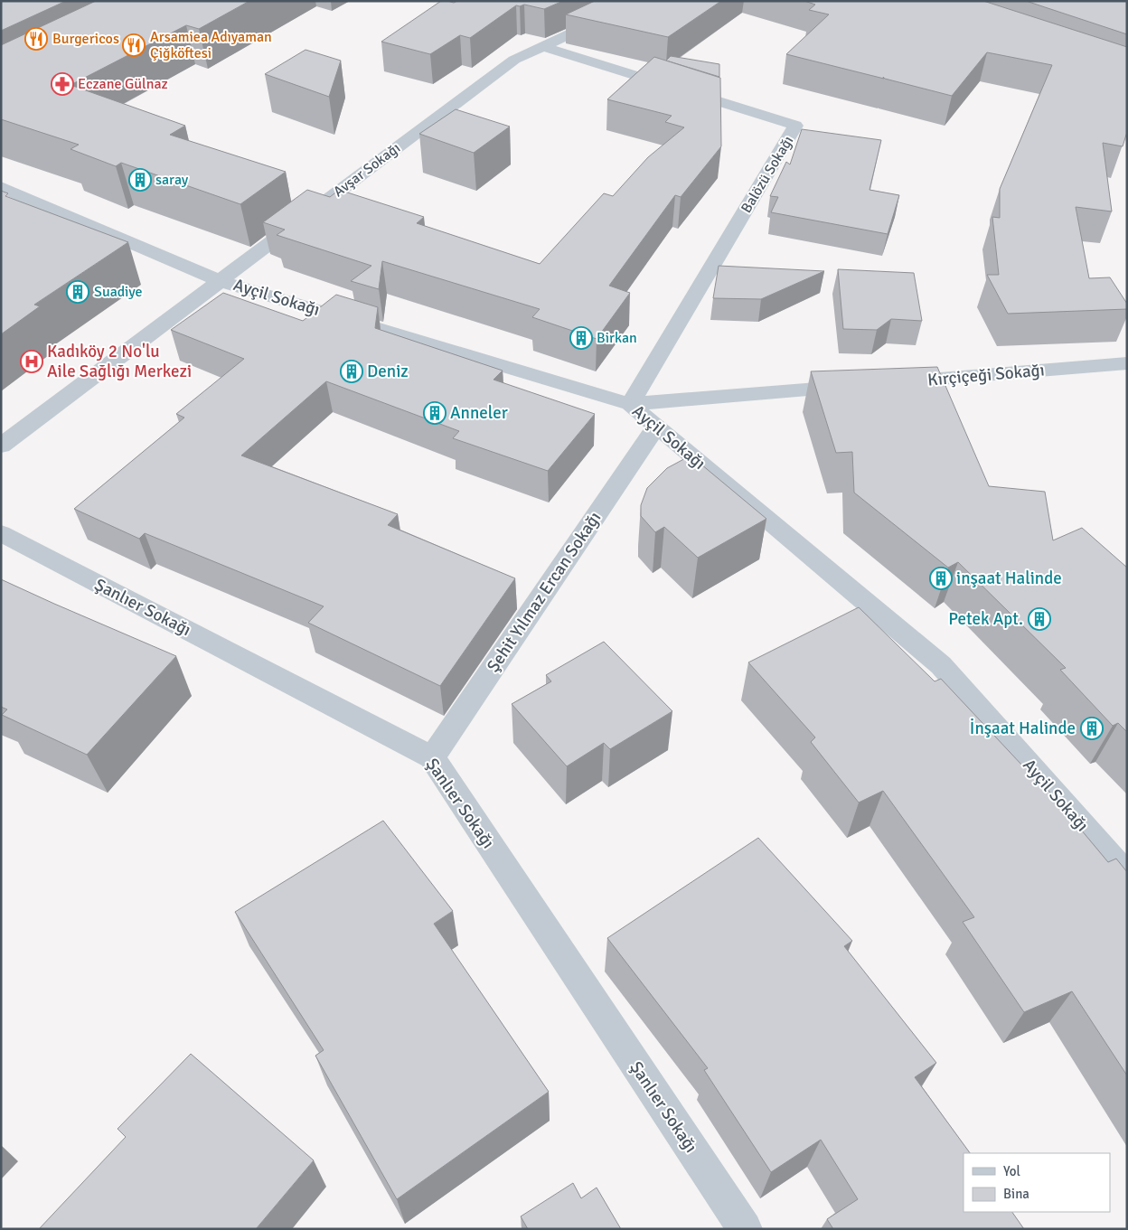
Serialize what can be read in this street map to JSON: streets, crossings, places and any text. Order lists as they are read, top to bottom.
{
  "streets": {
    "street": [
      "Avşar Sokağı",
      "Balözü Sokağı",
      "Ayçil Sokağı",
      "Kırçiçeği Sokağı",
      "Şehit Yılmaz Ercan Sokağı",
      "Şanlıer Sokağı"
    ]
  },
  "crossings": [
    ["Avşar Sokağı", "Balözü Sokağı"],
    ["Avşar Sokağı", "Ayçil Sokağı"],
    ["Balözü Sokağı", "Ayçil Sokağı"],
    ["Ayçil Sokağı", "Şehit Yılmaz Ercan Sokağı"],
    ["Şehit Yılmaz Ercan Sokağı", "Şanlıer Sokağı"]
  ],
  "places": {
    "restaurant": ["Burgericos", "Arsamiea Adıyaman Çiğköftesi"],
    "pharmacy": ["Eczane Gülnaz"],
    "building": [
      "saray",
      "Suadiye",
      "Birkan",
      "Deniz",
      "Anneler",
      "inşaat Halinde",
      "Petek Apt.",
      "İnşaat Halinde"
    ],
    "hospital": ["Kadıköy 2 No'lu Aile Sağlığı Merkezi"]
  },
  "legend": ["Yol", "Bina"]
}
